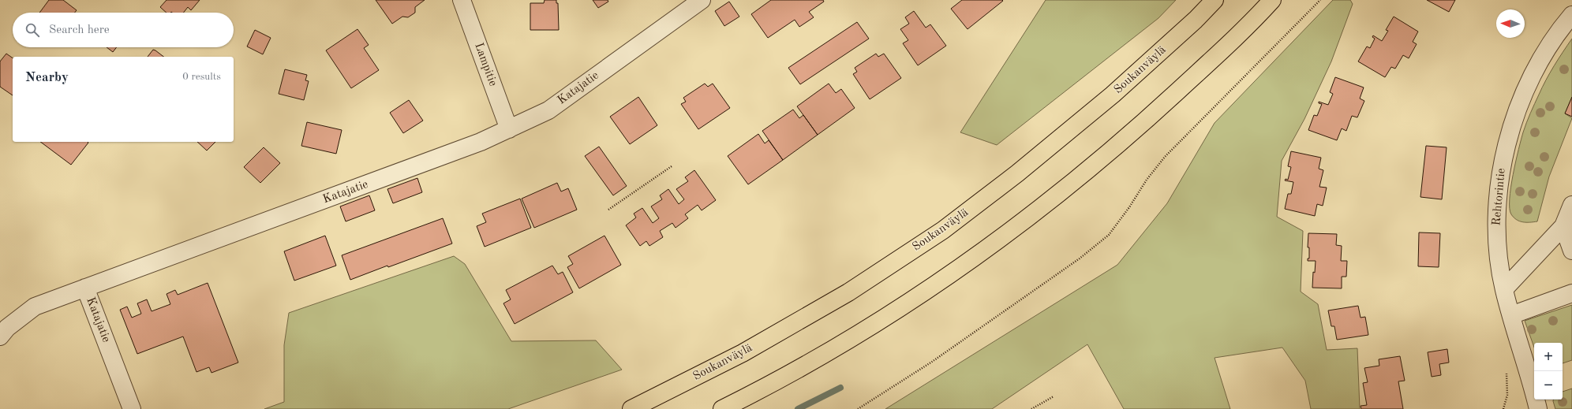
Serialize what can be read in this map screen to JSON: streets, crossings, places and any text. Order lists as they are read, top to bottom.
{
  "streets": {
    "main road": ["Soukanväylä"],
    "street": ["Lampitie", "Katajatie", "Rehtorintie"]
  },
  "crossings": [
    ["Lampitie", "Katajatie"]
  ],
  "north": "left",
  "page": {
    "search": "Search here",
    "heading": ["Nearby", "0 results"],
    "map_buttons": ["+", "−"]
  }
}
